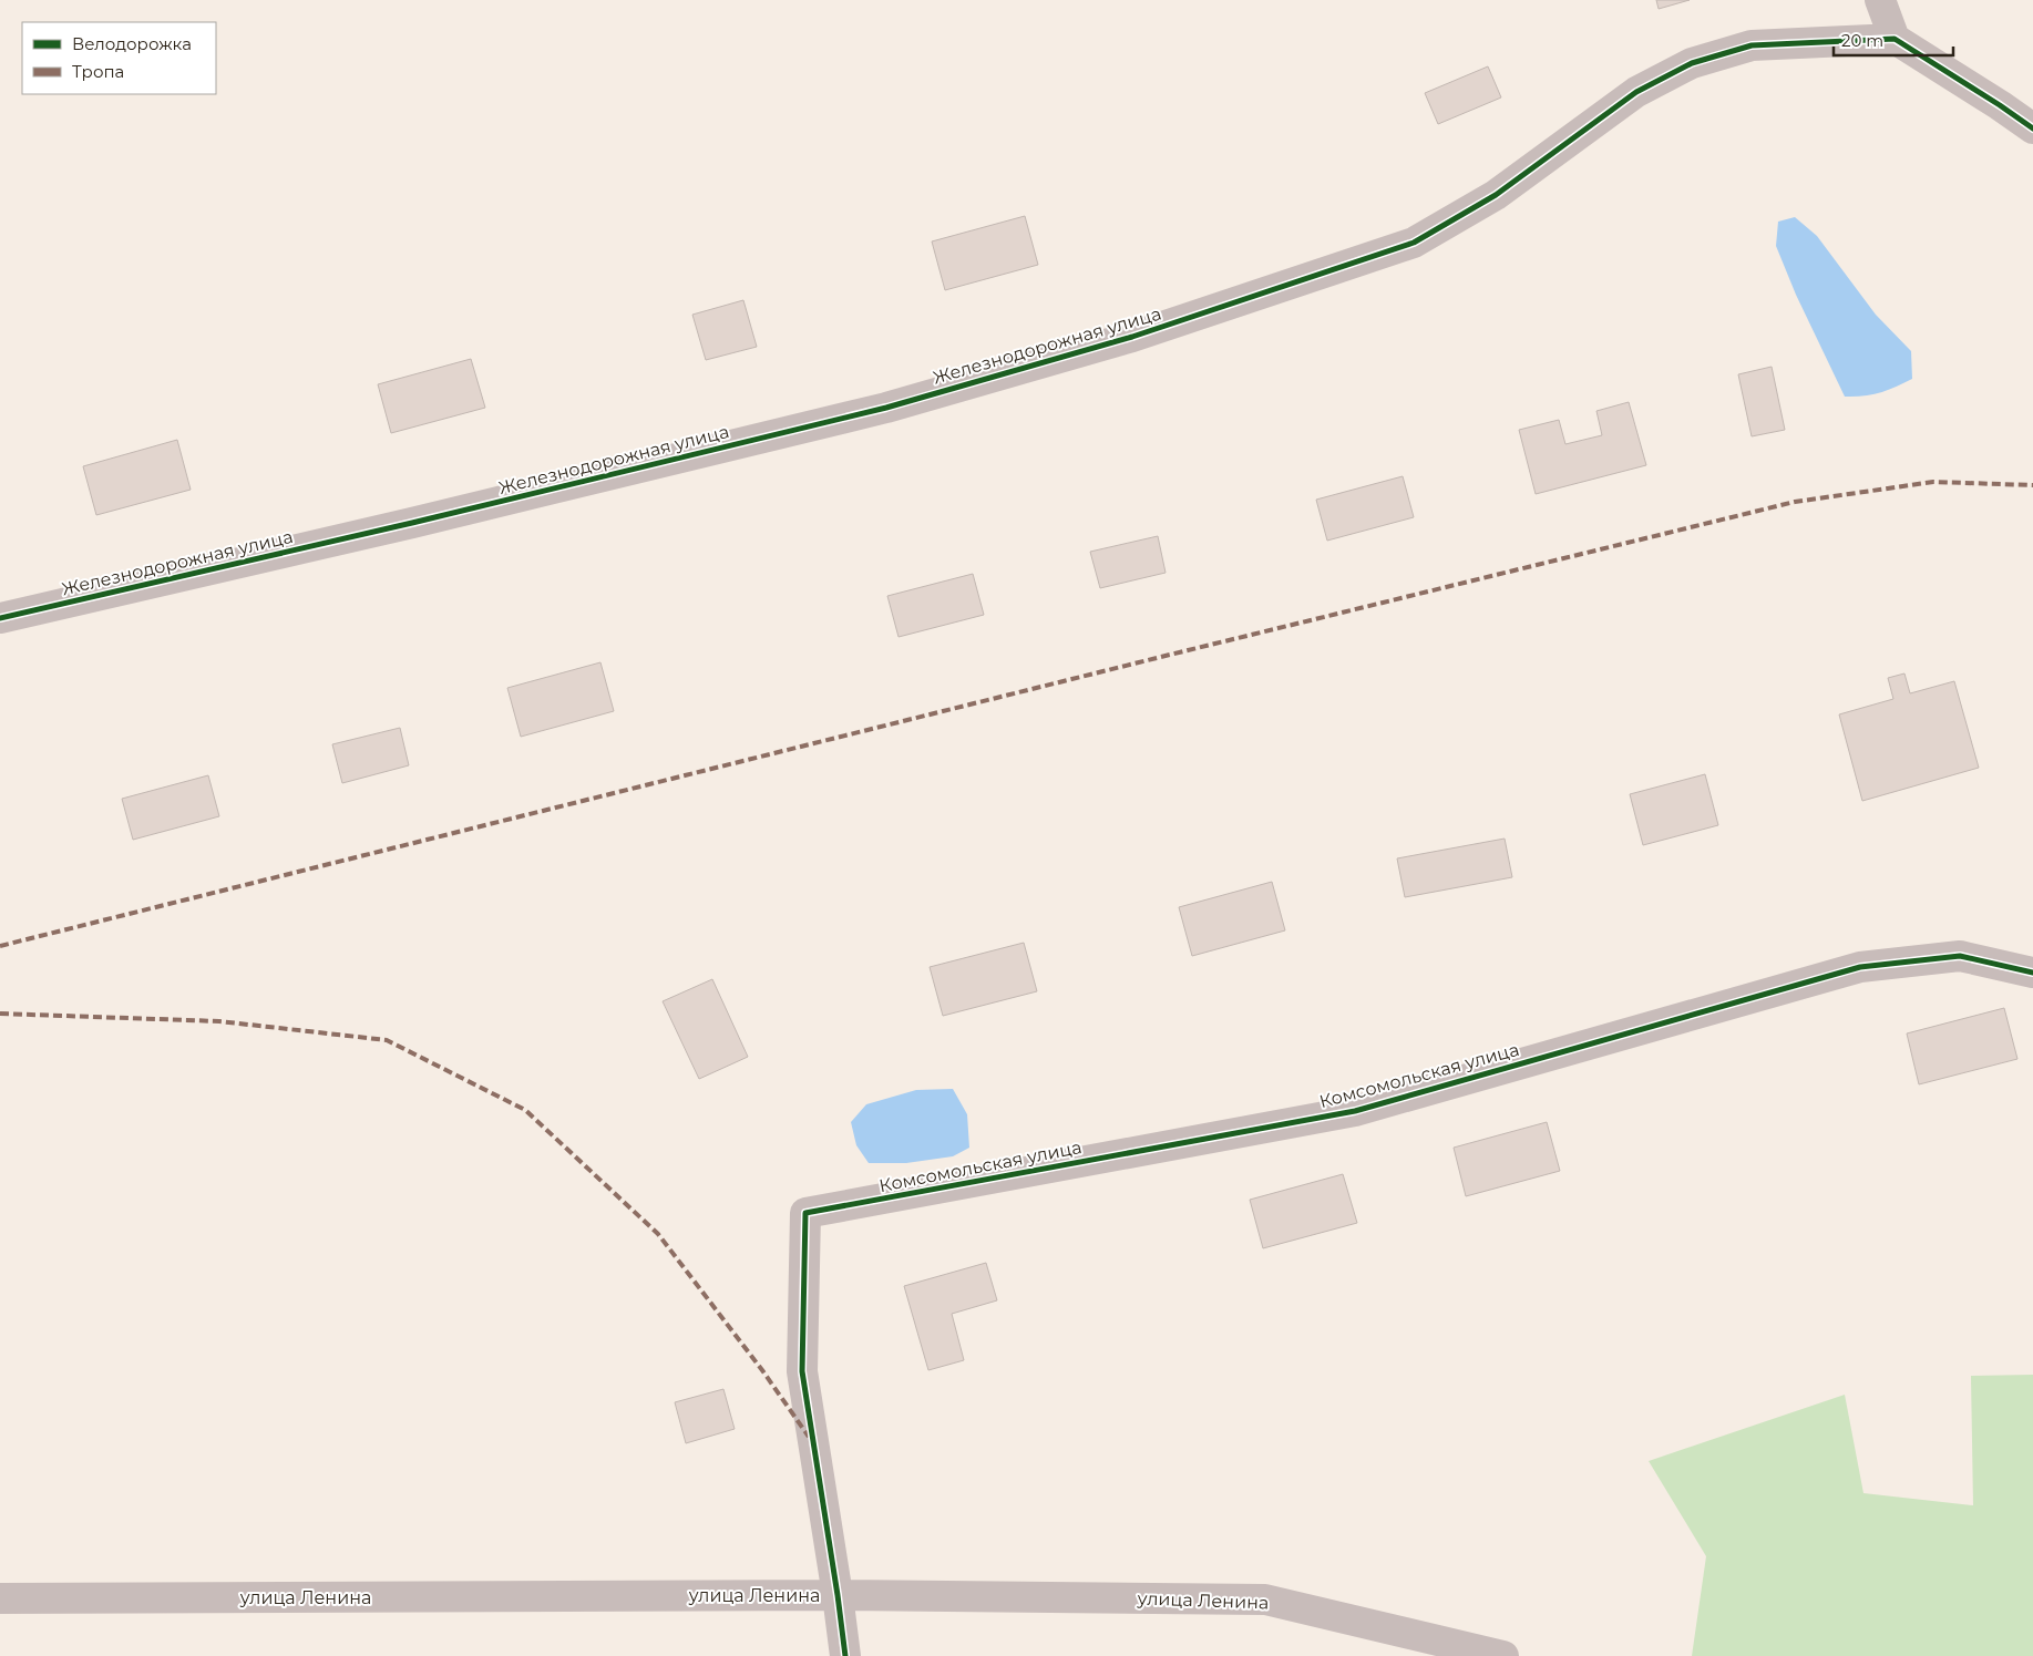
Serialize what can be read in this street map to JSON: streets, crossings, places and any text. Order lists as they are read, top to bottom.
{
  "streets": {
    "street": ["Железнодорожная улица", "Комсомольская улица", "улица Ленина"]
  },
  "crossings": [
    ["Комсомольская улица", "улица Ленина"]
  ],
  "legend": ["Велодорожка", "Тропа"],
  "scale_bar": "20 m"
}
